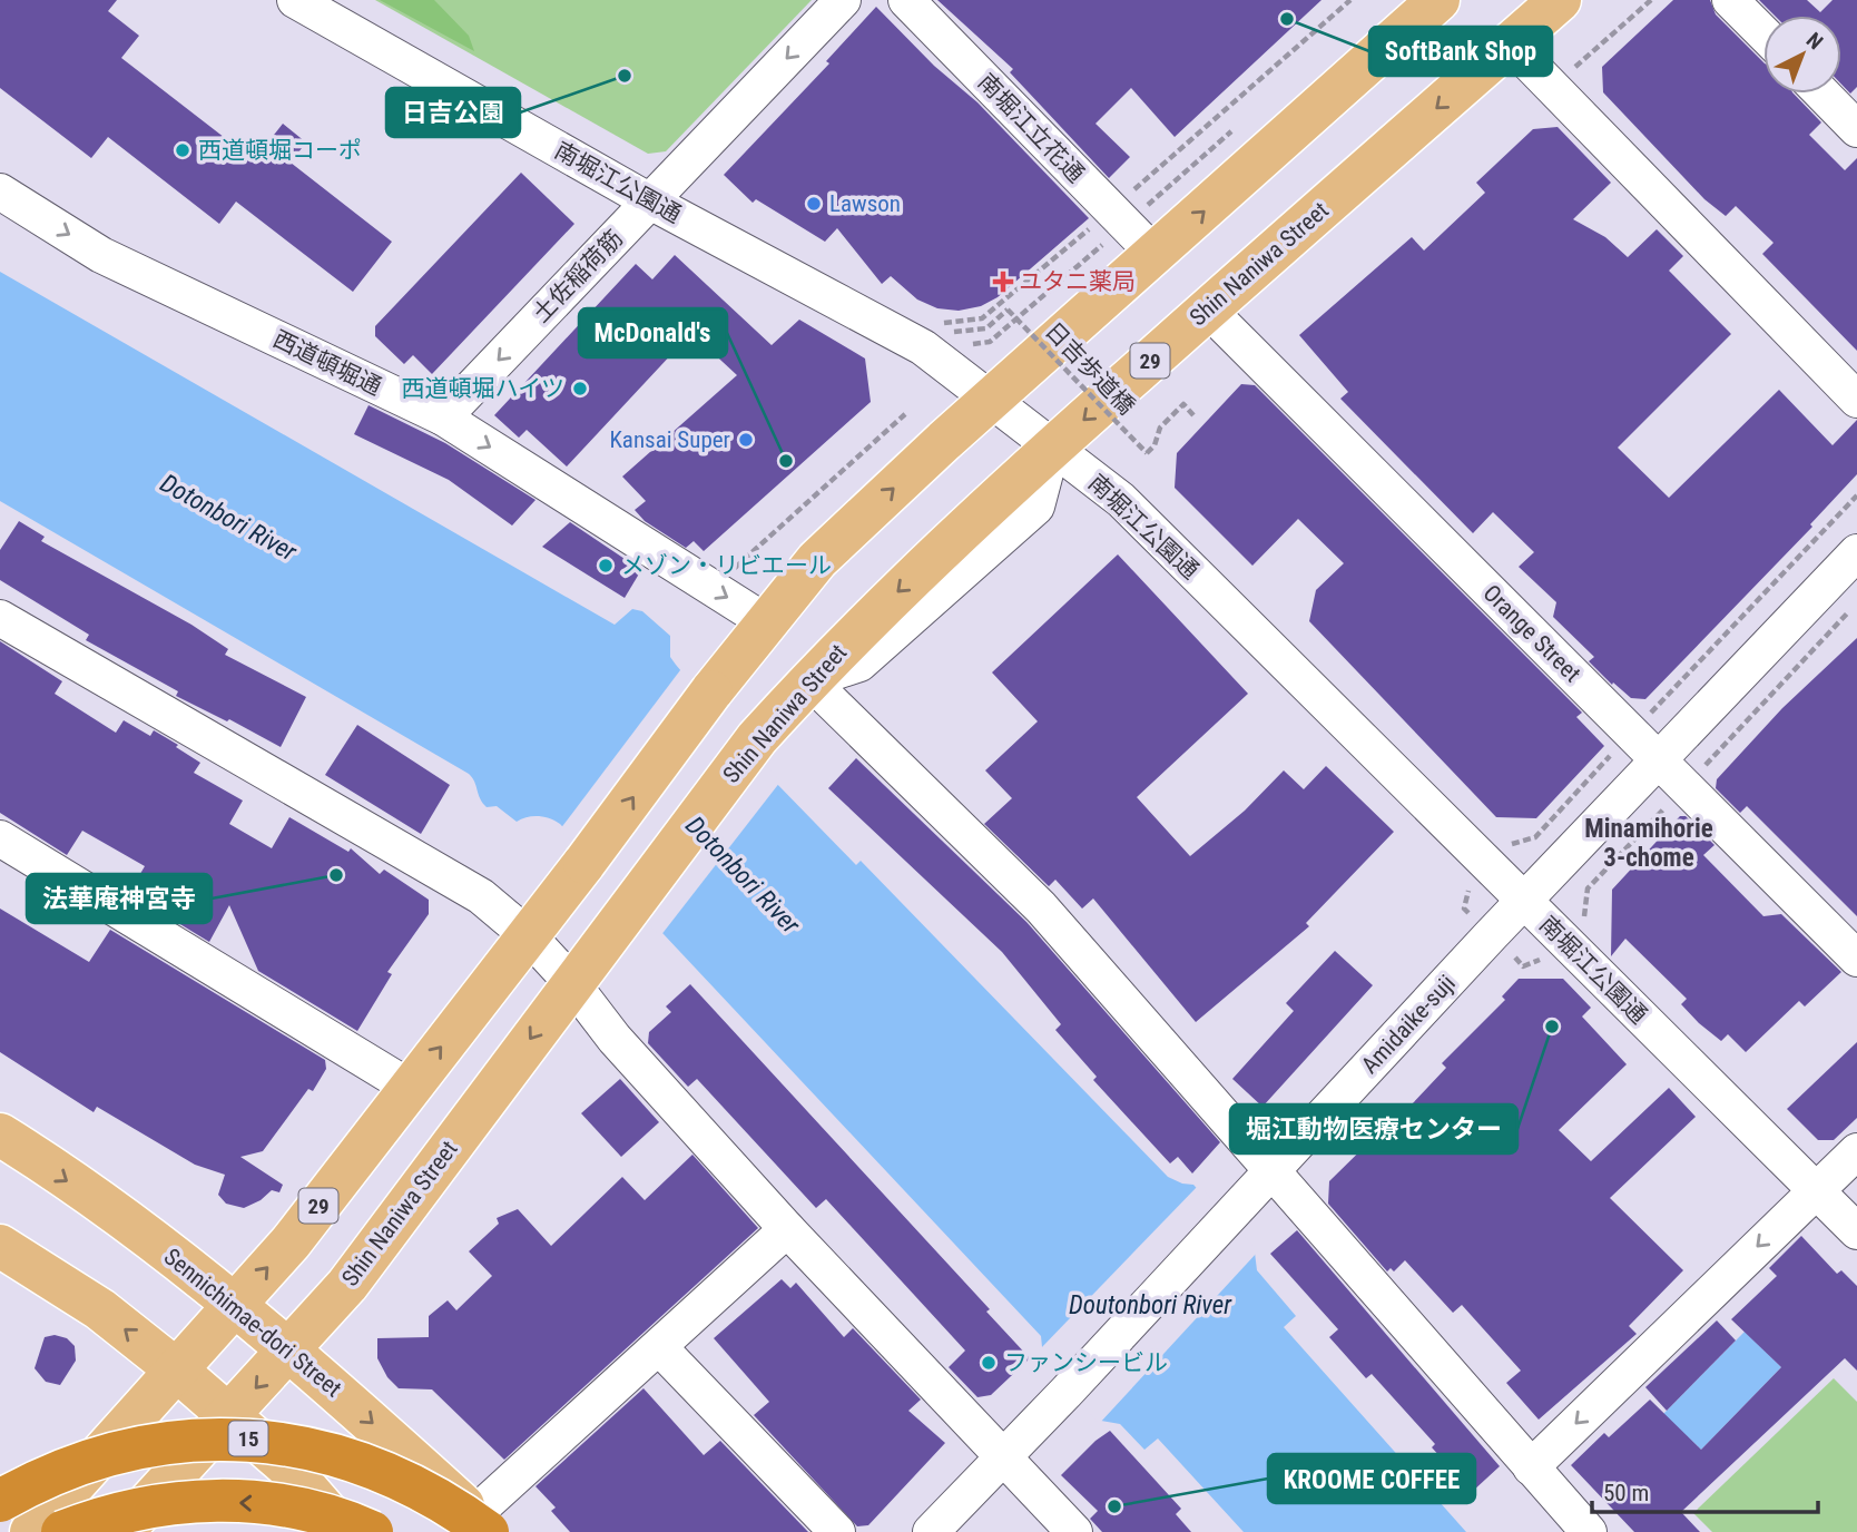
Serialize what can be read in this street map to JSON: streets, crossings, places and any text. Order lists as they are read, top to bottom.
{
  "streets": {
    "highway": ["15"],
    "main road": ["Shin Naniwa Street", "29", "Sennichimae-dori Street"],
    "street": [
      "南堀江立花通",
      "南堀江公園通",
      "土佐稲荷筋",
      "西道頓堀通",
      "Orange Street",
      "Amidaike-suji"
    ],
    "path": ["日吉歩道橋"]
  },
  "crossings": [
    ["南堀江立花通", "29"],
    ["南堀江公園通", "Shin Naniwa Street"],
    ["南堀江公園通", "土佐稲荷筋"],
    ["南堀江公園通", "29"],
    ["南堀江公園通", "Amidaike-suji"],
    ["Shin Naniwa Street", "Orange Street"],
    ["Shin Naniwa Street", "Sennichimae-dori Street"],
    ["土佐稲荷筋", "西道頓堀通"],
    ["29", "西道頓堀通"],
    ["29", "Sennichimae-dori Street"],
    ["Orange Street", "Amidaike-suji"],
    ["Sennichimae-dori Street", "15"]
  ],
  "one_way": ["土佐稲荷筋", "西道頓堀通"],
  "districts": ["Minamihorie 3-chome"],
  "water": ["Dotonbori River", "Doutonbori River"],
  "places": {
    "other": [
      "SoftBank Shop",
      "日吉公園",
      "西道頓堀コーポ",
      "Lawson",
      "西道頓堀ハイツ",
      "Kansai Super",
      "McDonald's",
      "メゾン・リビエール",
      "法華庵神宮寺",
      "堀江動物医療センター",
      "ファンシービル",
      "KROOME COFFEE"
    ],
    "health": ["ユタニ薬局"]
  },
  "scale_bar": "50 m",
  "north": "top right"
}
